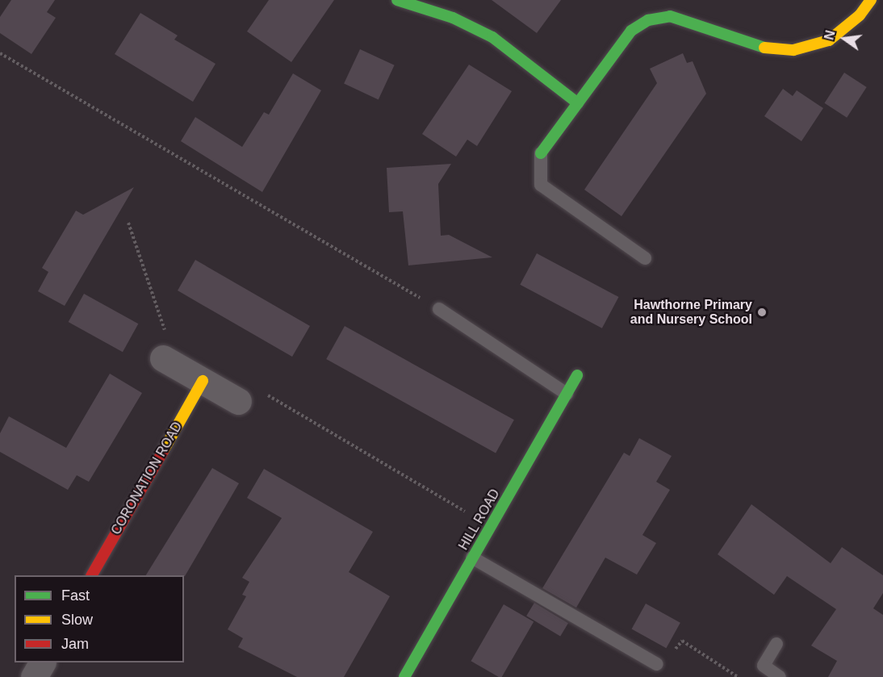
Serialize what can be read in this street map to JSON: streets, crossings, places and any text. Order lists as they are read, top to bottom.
{
  "streets": {
    "street": ["CORONATION ROAD", "HILL ROAD"]
  },
  "places": ["Hawthorne Primary and Nursery School"],
  "legend": ["Fast", "Slow", "Jam"],
  "north": "left"
}
